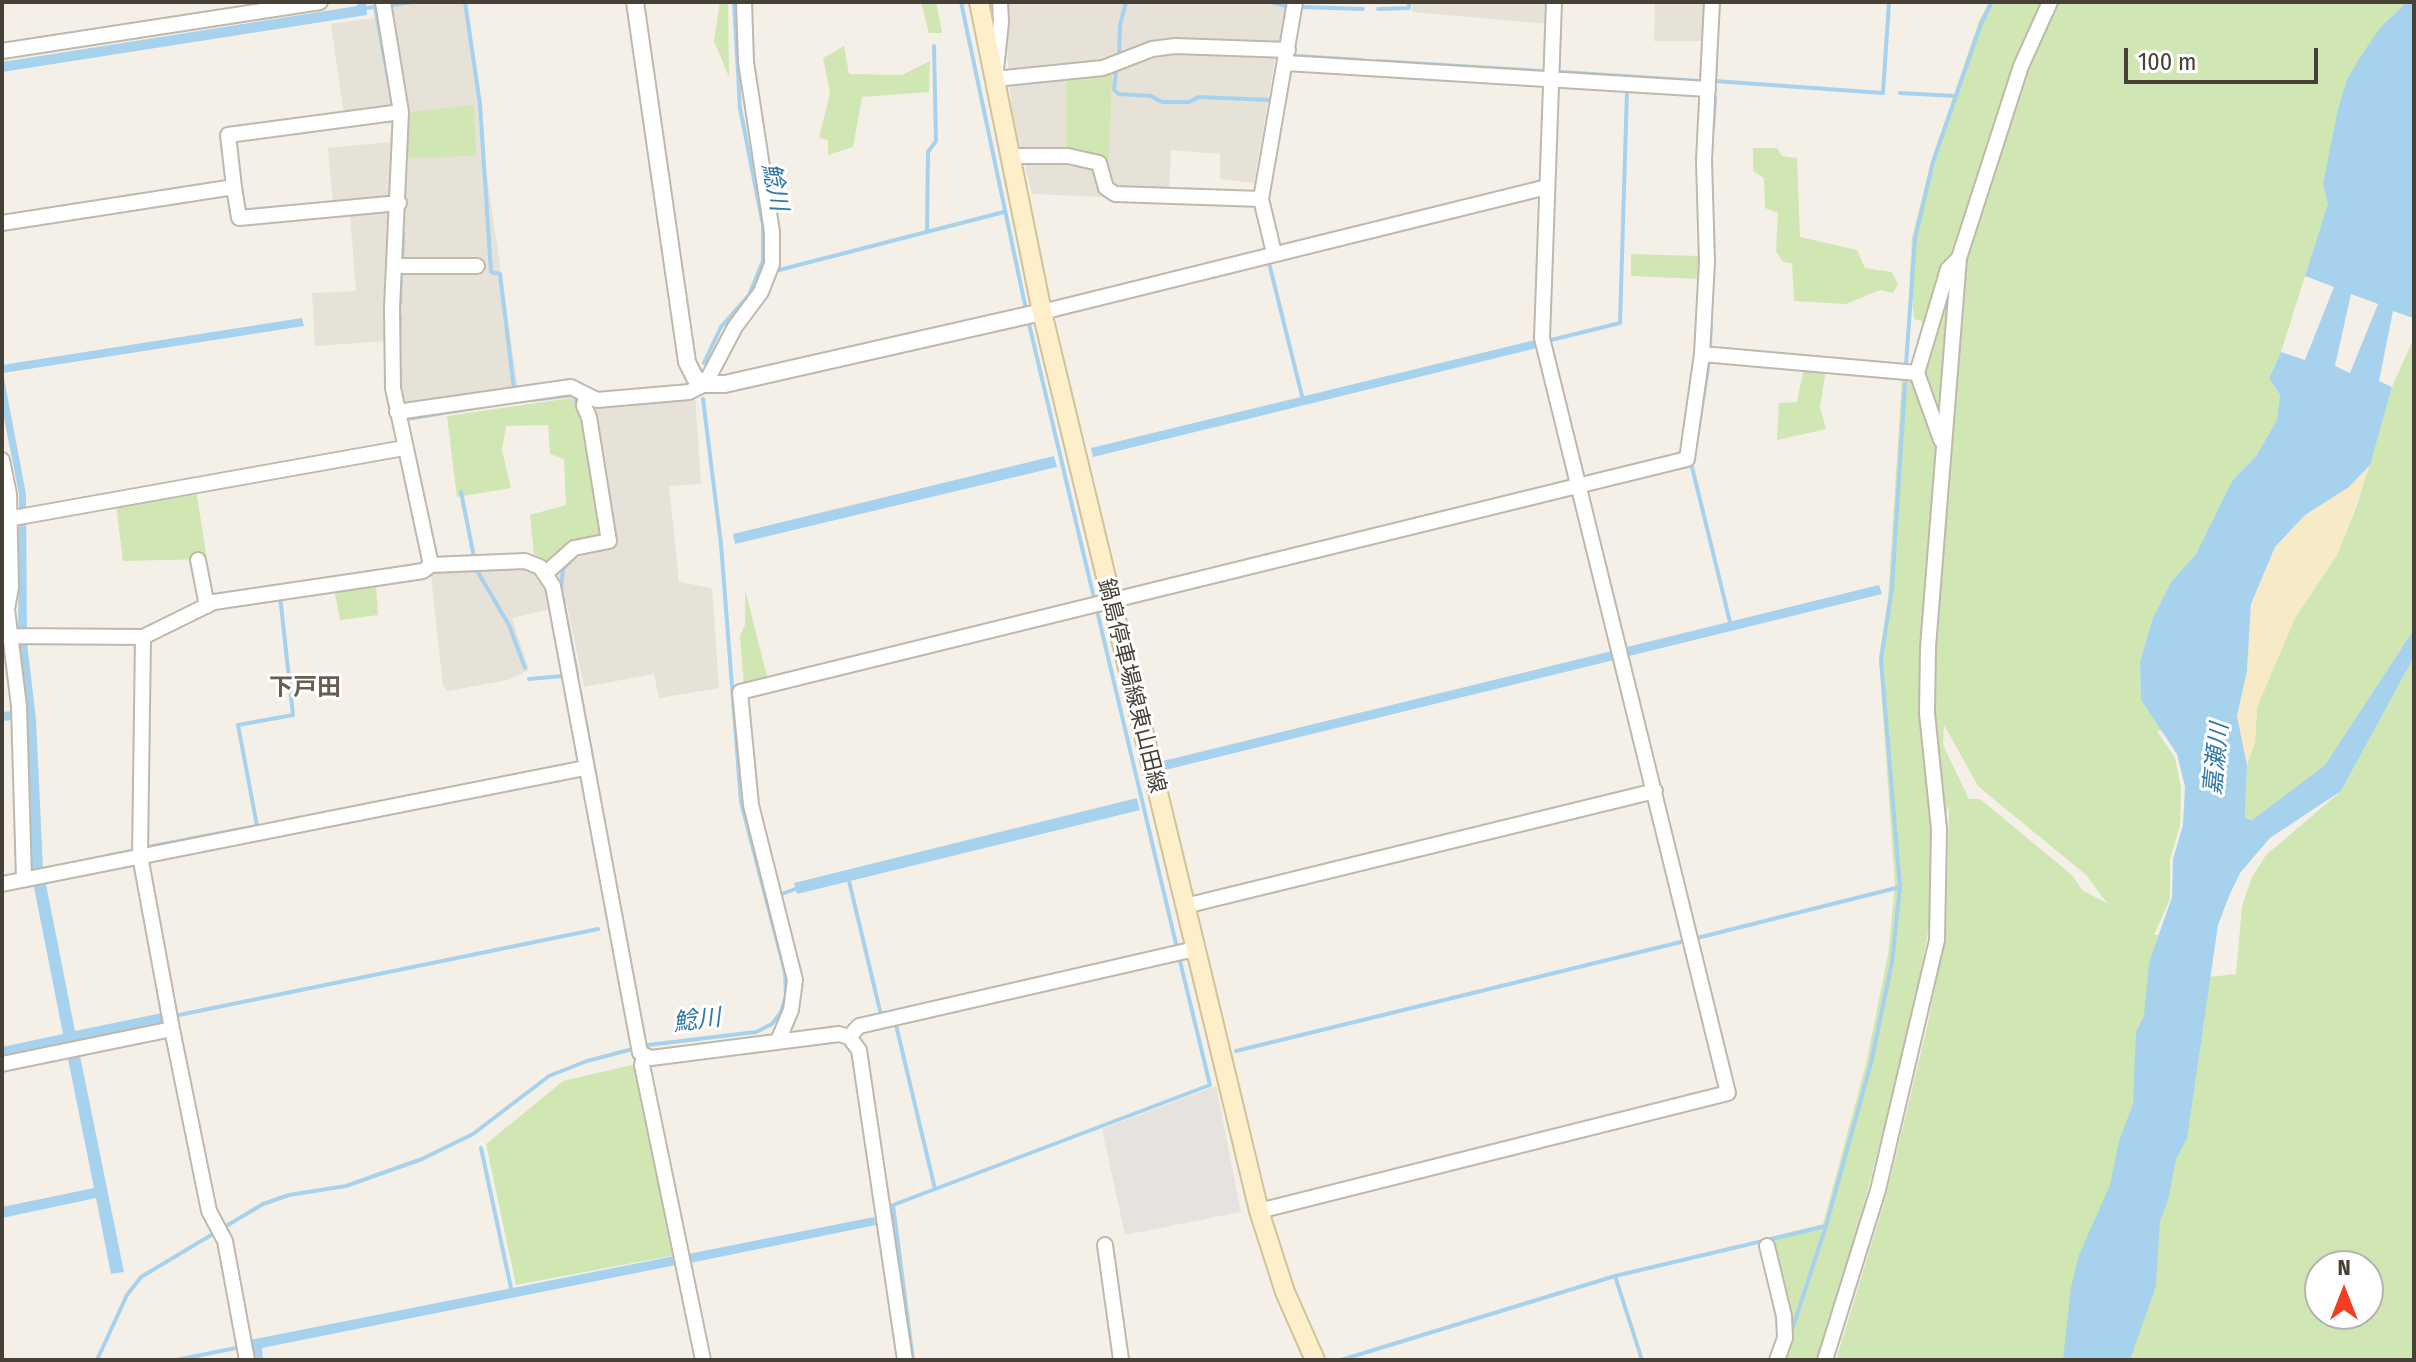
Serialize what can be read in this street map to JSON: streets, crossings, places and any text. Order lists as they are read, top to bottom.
{
  "streets": {
    "main road": ["鍋島停車場線東山田線"]
  },
  "districts": ["下戸田"],
  "water": ["鯰川", "嘉瀬川"],
  "scale_bar": "100 m",
  "north": "top"
}
